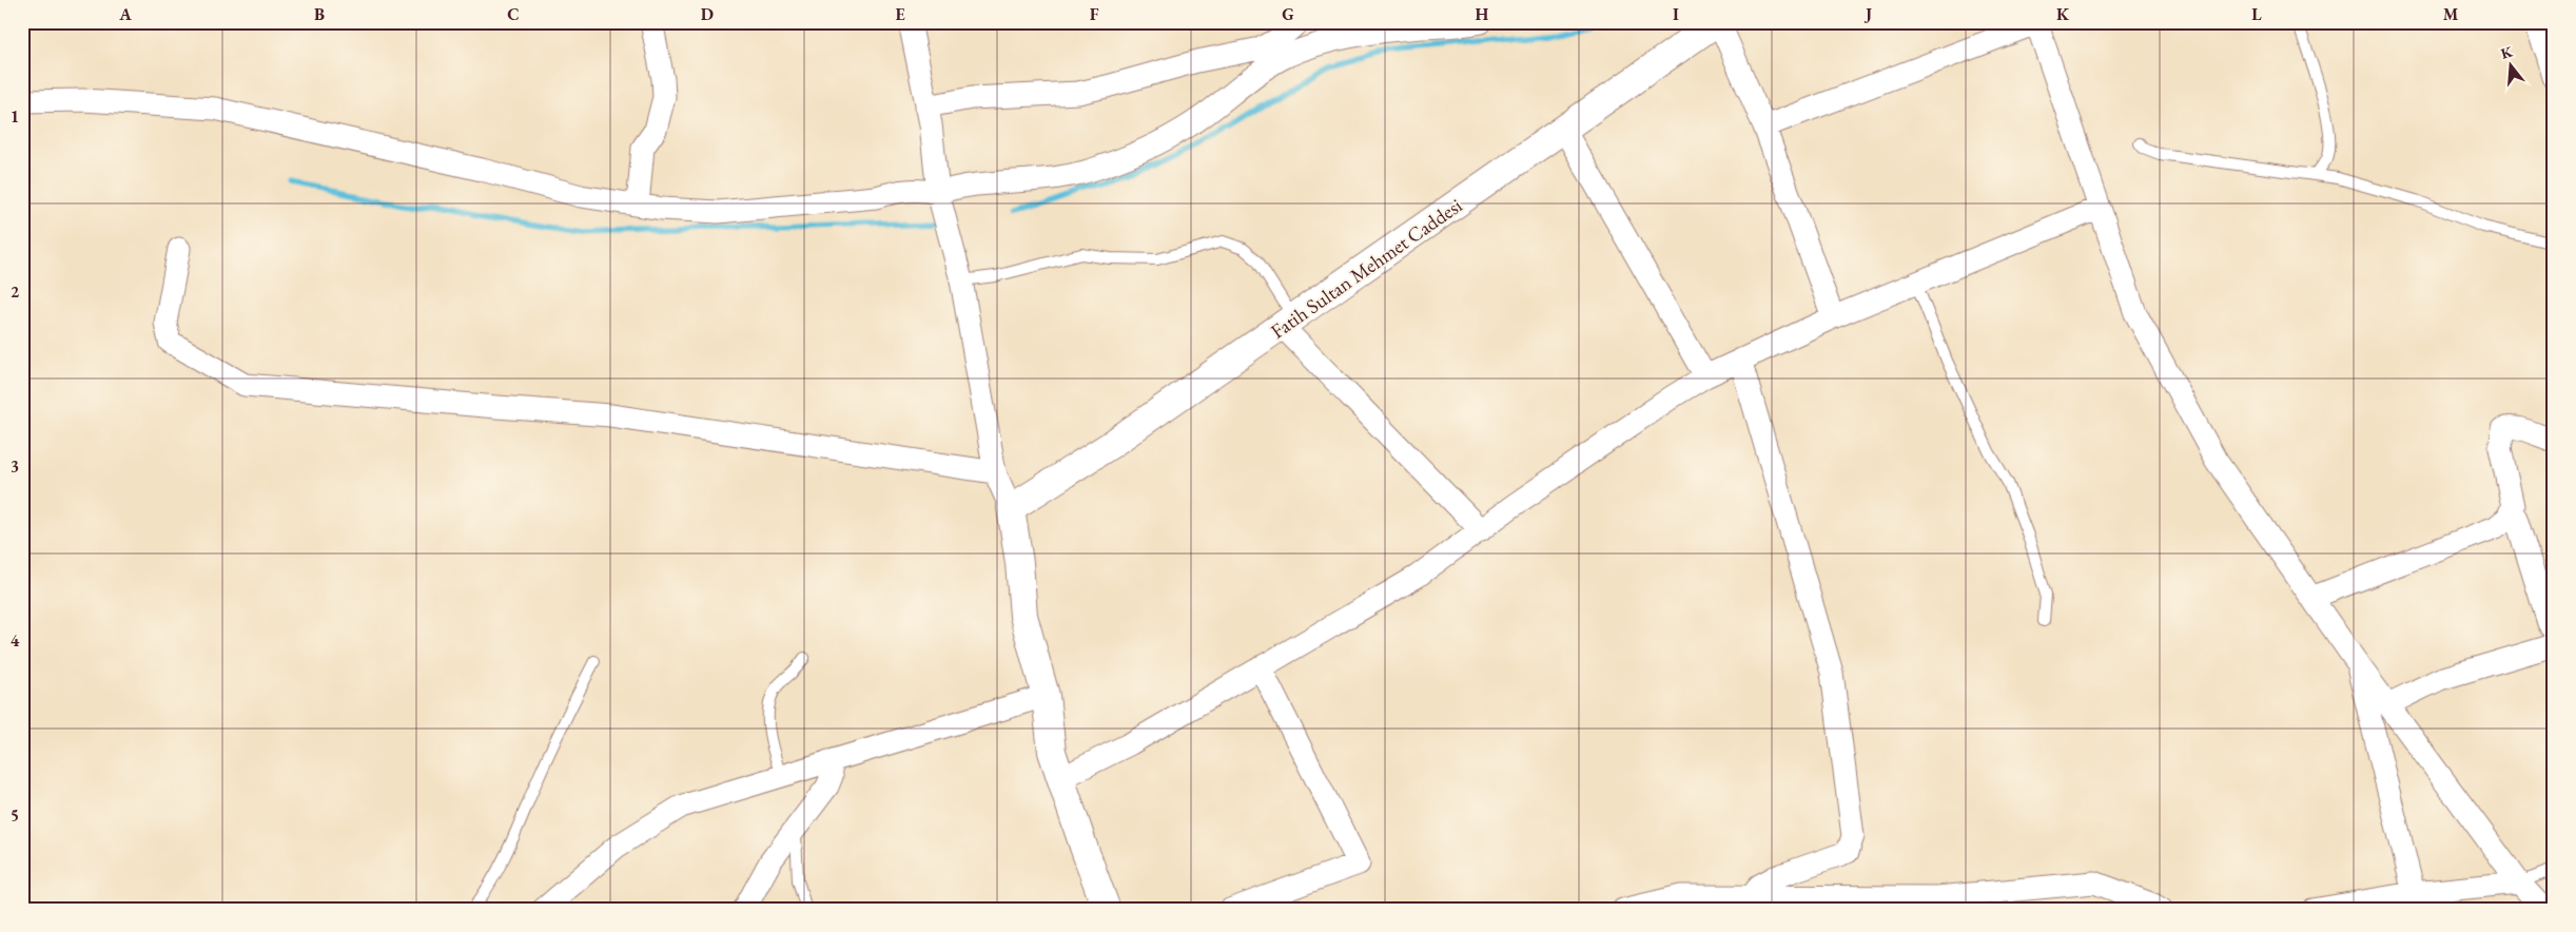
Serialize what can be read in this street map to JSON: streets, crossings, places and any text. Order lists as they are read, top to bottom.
{
  "streets": {
    "street": ["Fatih Sultan Mehmet Caddesi"]
  },
  "north": "top",
  "grid": {
    "columns": [
      "A",
      "B",
      "C",
      "D",
      "E",
      "F",
      "G",
      "H",
      "I",
      "J",
      "K",
      "L",
      "M"
    ],
    "rows": [
      "1",
      "2",
      "3",
      "4",
      "5"
    ]
  }
}
